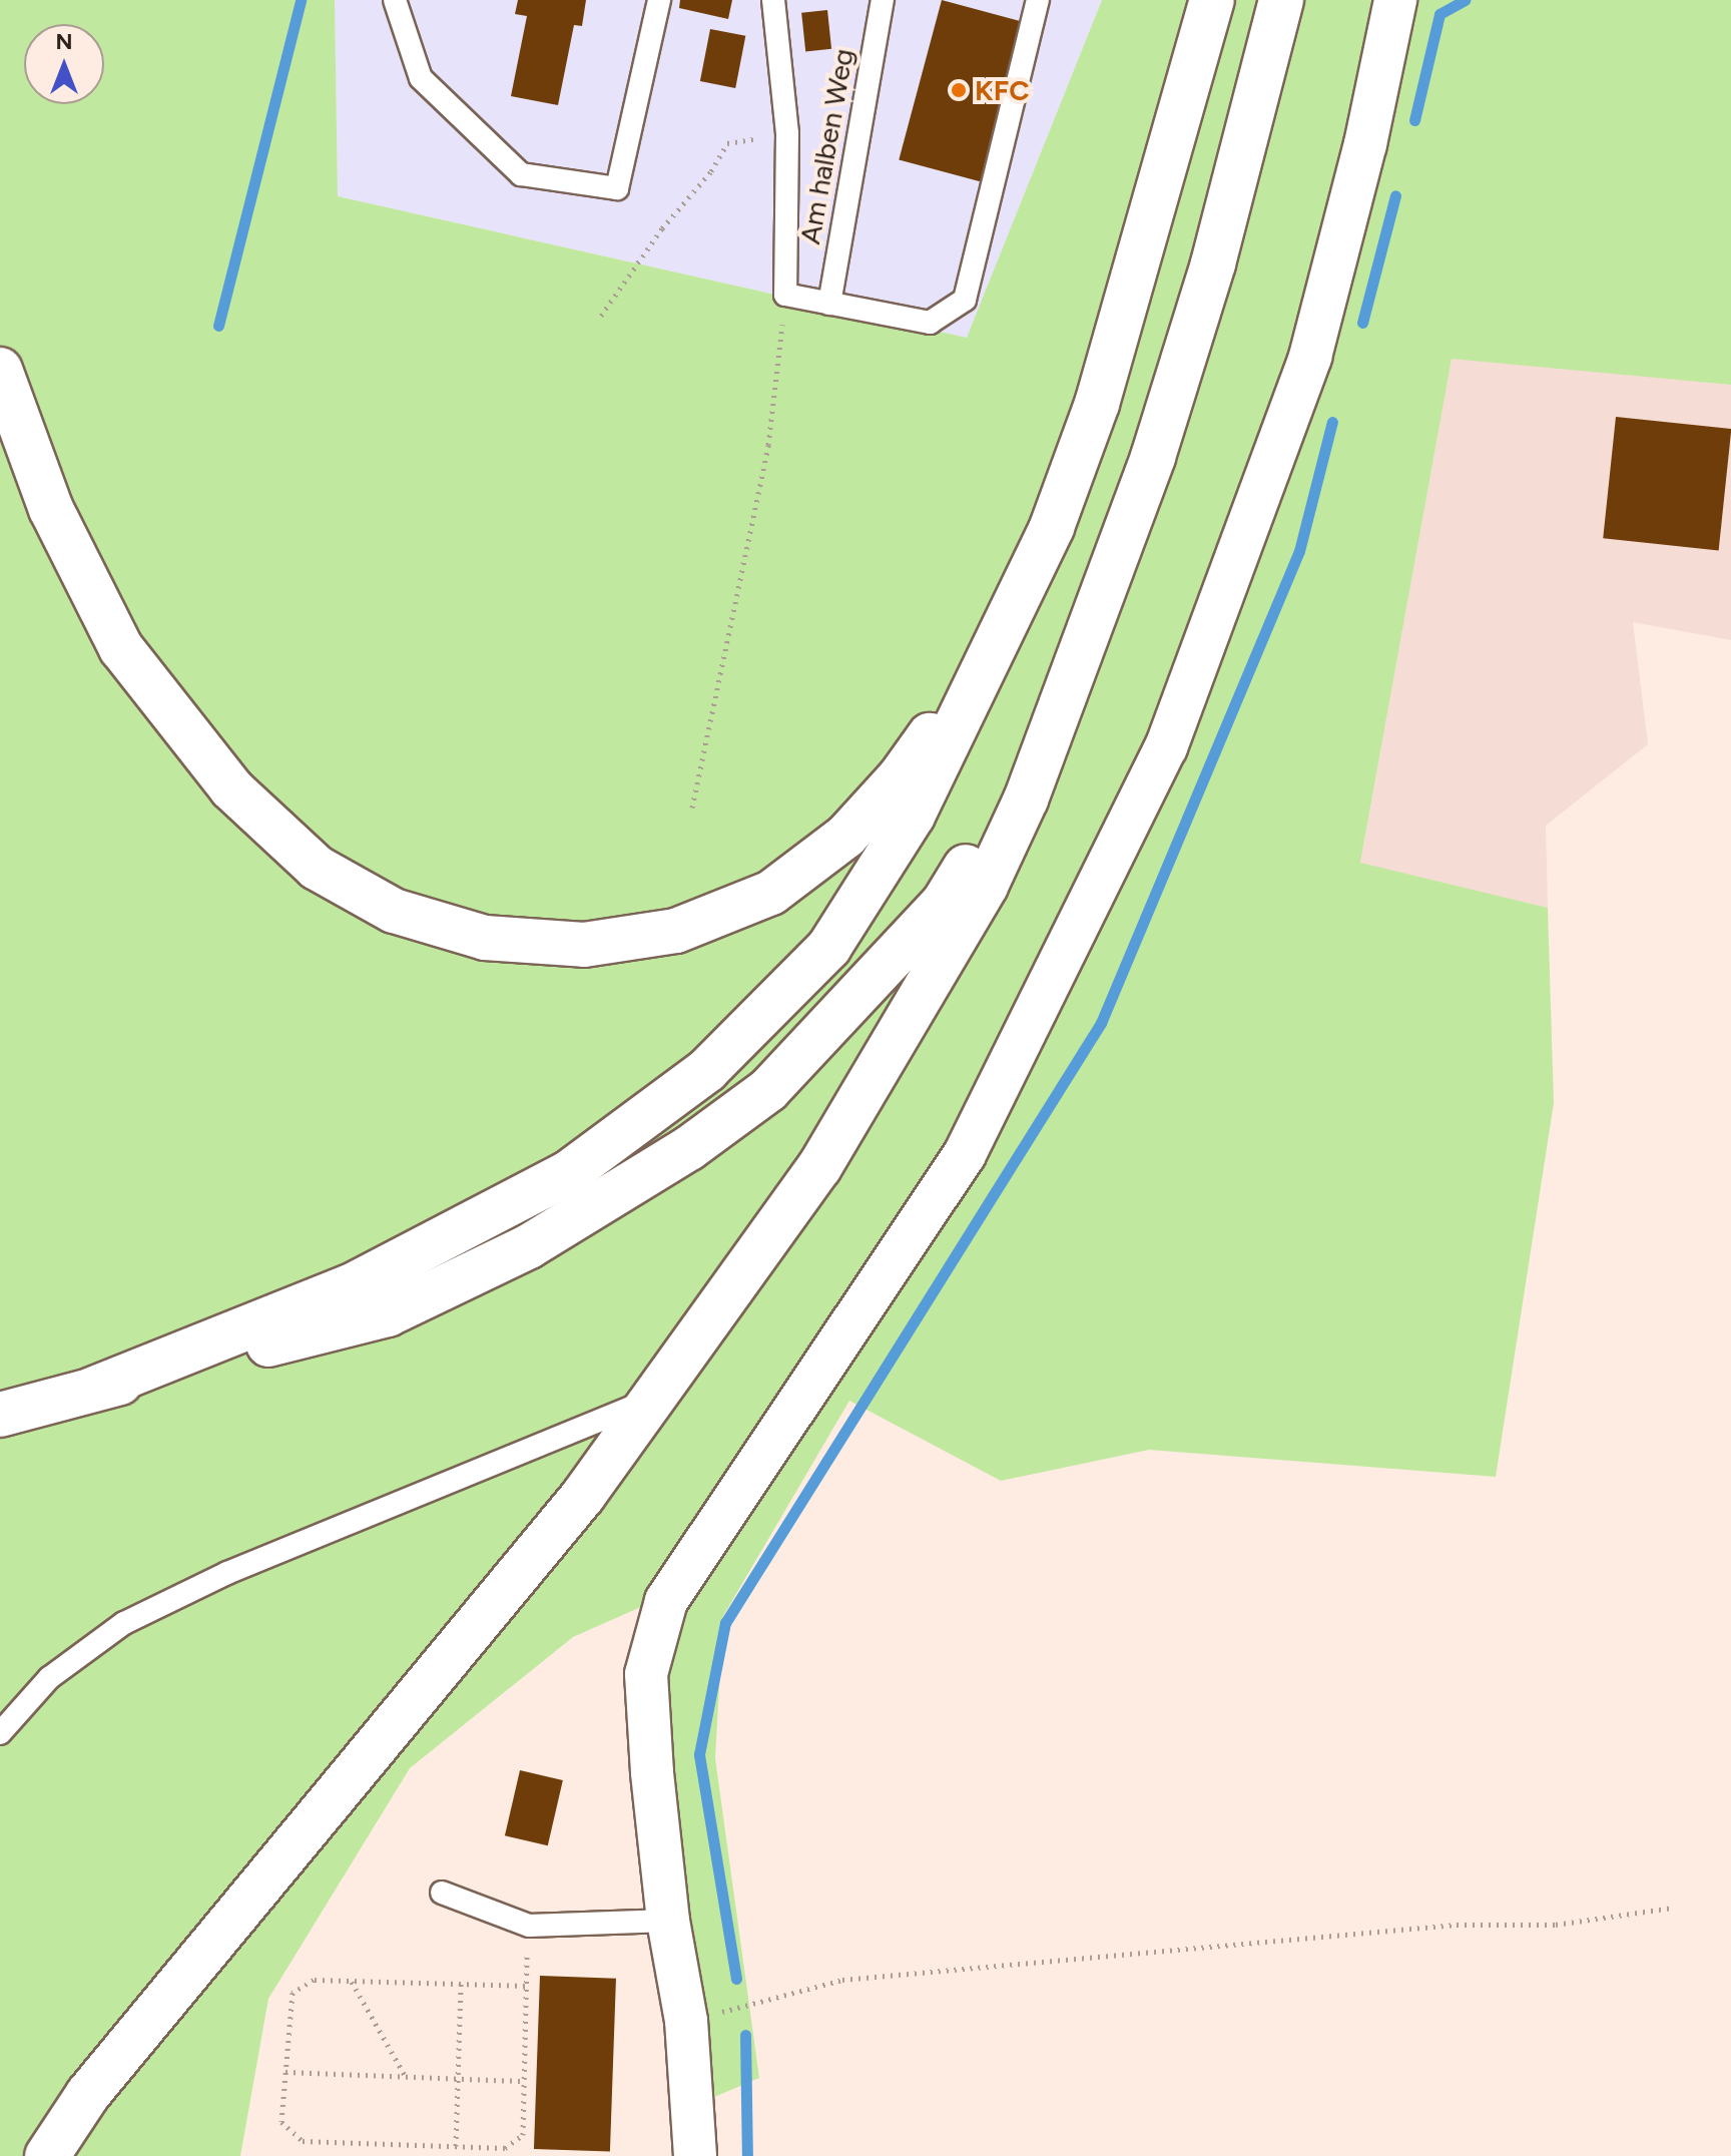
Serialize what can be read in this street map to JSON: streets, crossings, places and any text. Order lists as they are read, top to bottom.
{
  "streets": {
    "lane": ["Am halben Weg"]
  },
  "places": ["KFC"],
  "north": "top"
}
